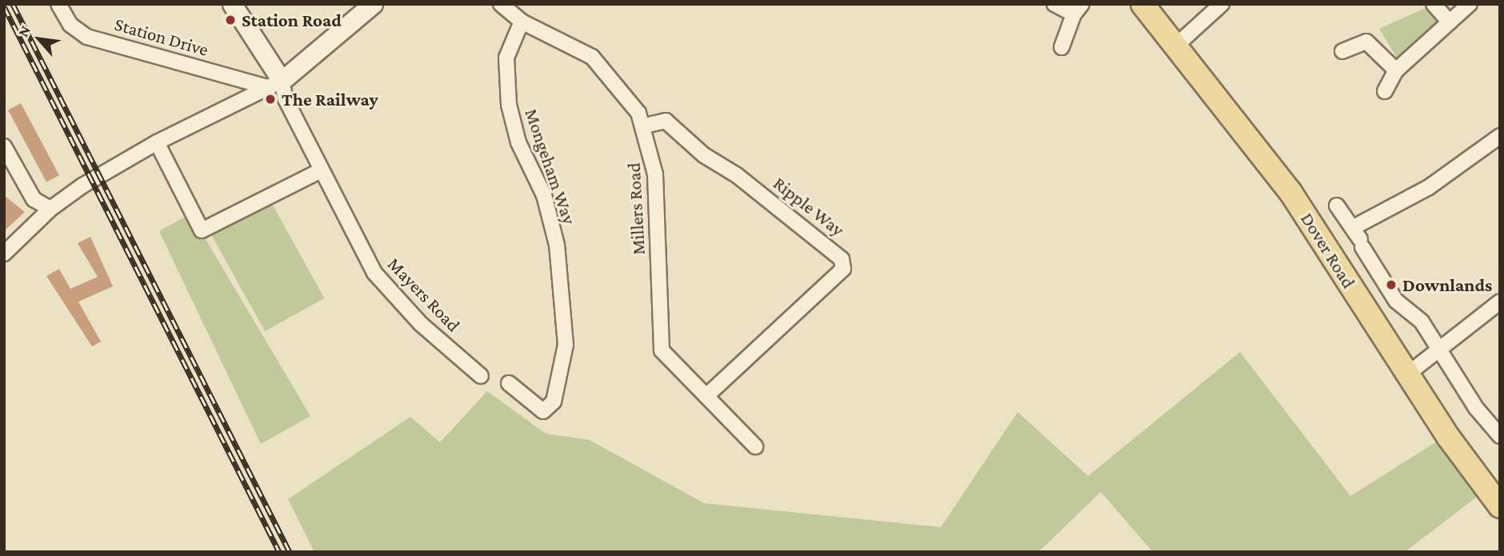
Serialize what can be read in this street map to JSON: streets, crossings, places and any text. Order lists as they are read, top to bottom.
{
  "streets": {
    "main road": ["Dover Road"],
    "street": [
      "Station Drive",
      "Mongeham Way",
      "Ripple Way",
      "Millers Road",
      "Mayers Road"
    ]
  },
  "crossings": [
    ["Station Drive", "Mayers Road"],
    ["Mongeham Way", "Millers Road"],
    ["Ripple Way", "Millers Road"]
  ],
  "places": ["Station Road", "The Railway", "Downlands"],
  "north": "top left"
}
